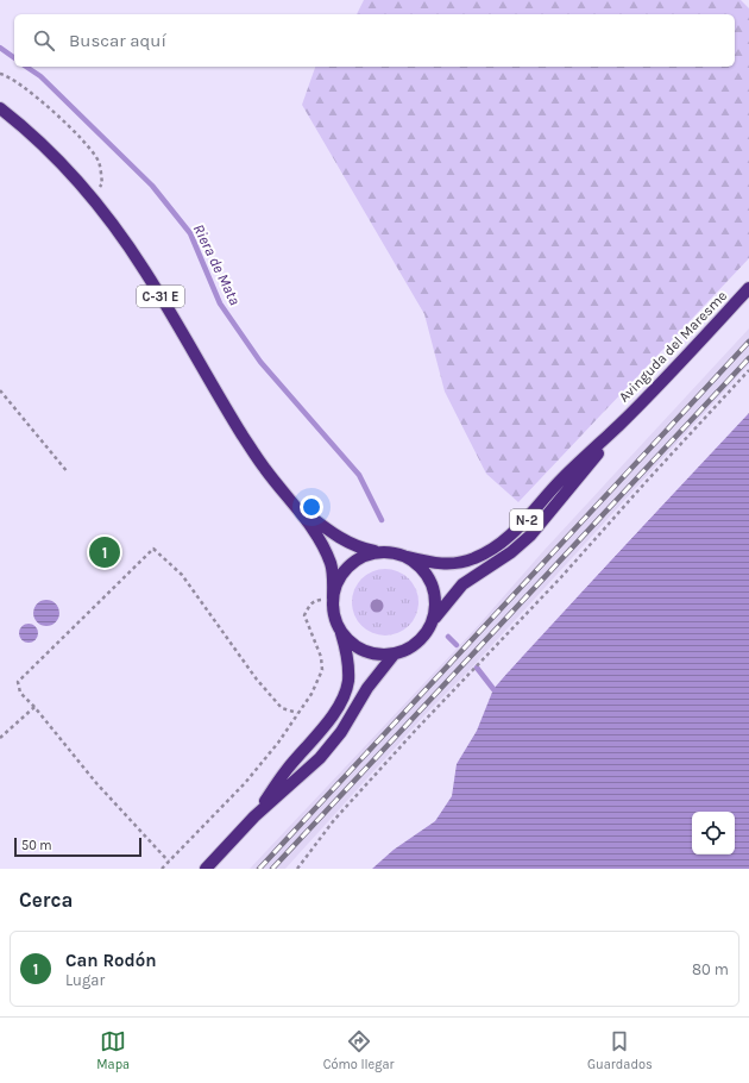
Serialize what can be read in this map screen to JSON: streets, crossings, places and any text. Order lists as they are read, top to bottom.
{
  "streets": {
    "main road": ["C-31 E", "Avinguda del Maresme", "N-2"]
  },
  "crossings": [
    ["C-31 E", "Avinguda del Maresme"],
    ["C-31 E", "N-2"],
    ["Avinguda del Maresme", "N-2"]
  ],
  "water": ["Riera de Mata"],
  "scale_bar": "50 m",
  "page": {
    "search": "Buscar aquí",
    "pins": "1",
    "scale": "50 m",
    "heading": "Cerca",
    "list": [
      {
        "mark": "1",
        "name": "Can Rodón",
        "note": "Lugar",
        "value": "80 m"
      }
    ],
    "nav": ["Mapa", "Cómo llegar", "Guardados"]
  }
}
